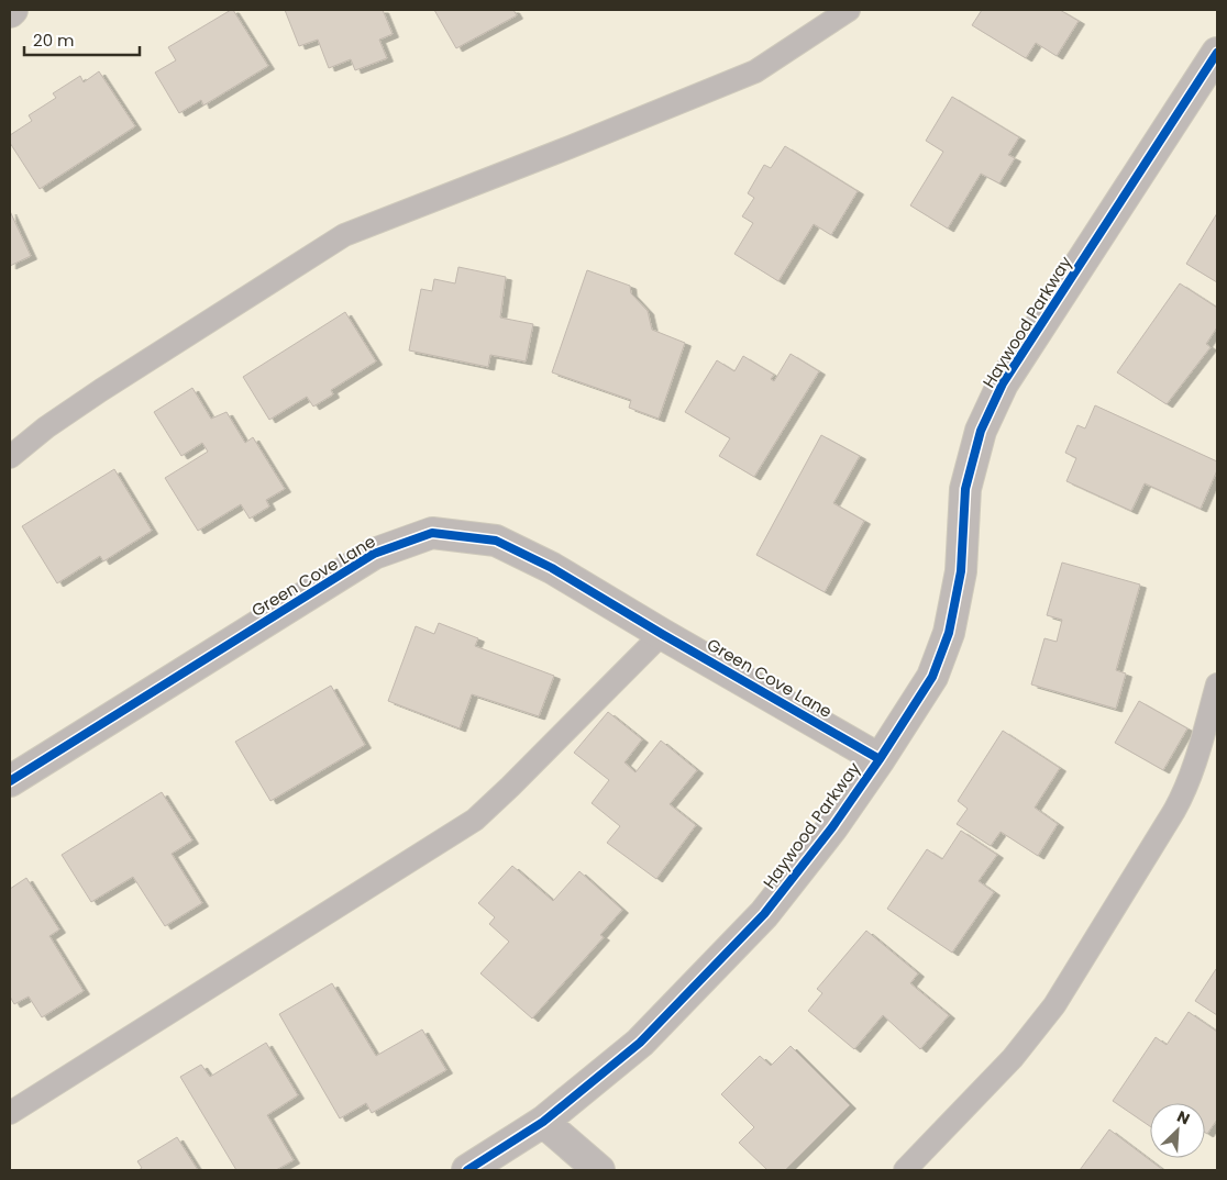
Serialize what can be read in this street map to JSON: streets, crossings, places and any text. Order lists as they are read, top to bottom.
{
  "streets": {
    "street": ["Haywood Parkway", "Green Cove Lane"]
  },
  "crossings": [
    ["Haywood Parkway", "Green Cove Lane"]
  ],
  "scale_bar": "20 m",
  "north": "top right"
}
